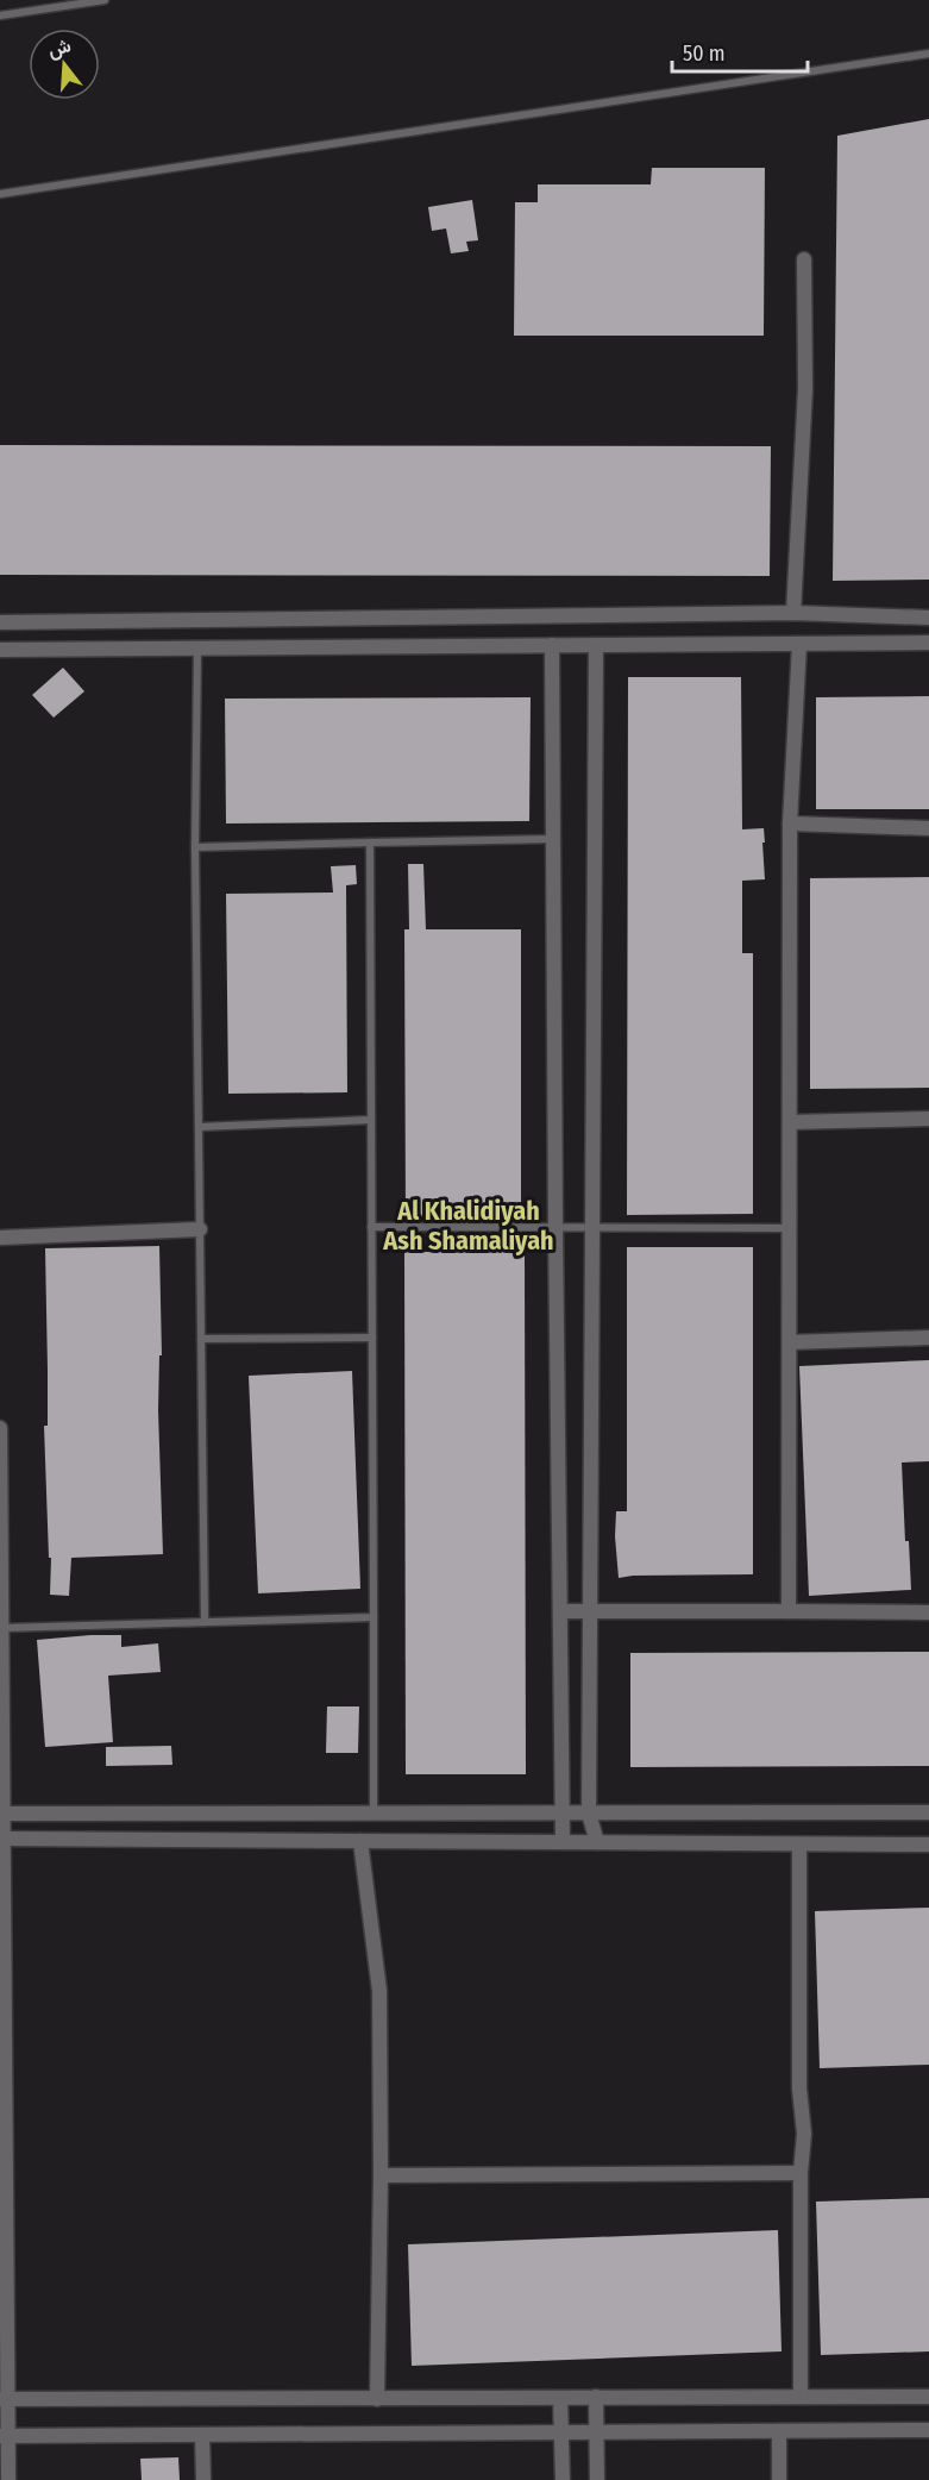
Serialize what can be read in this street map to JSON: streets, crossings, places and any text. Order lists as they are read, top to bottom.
{
  "districts": ["Al Khalidiyah Ash Shamaliyah"],
  "scale_bar": "50 m",
  "north": "top"
}
